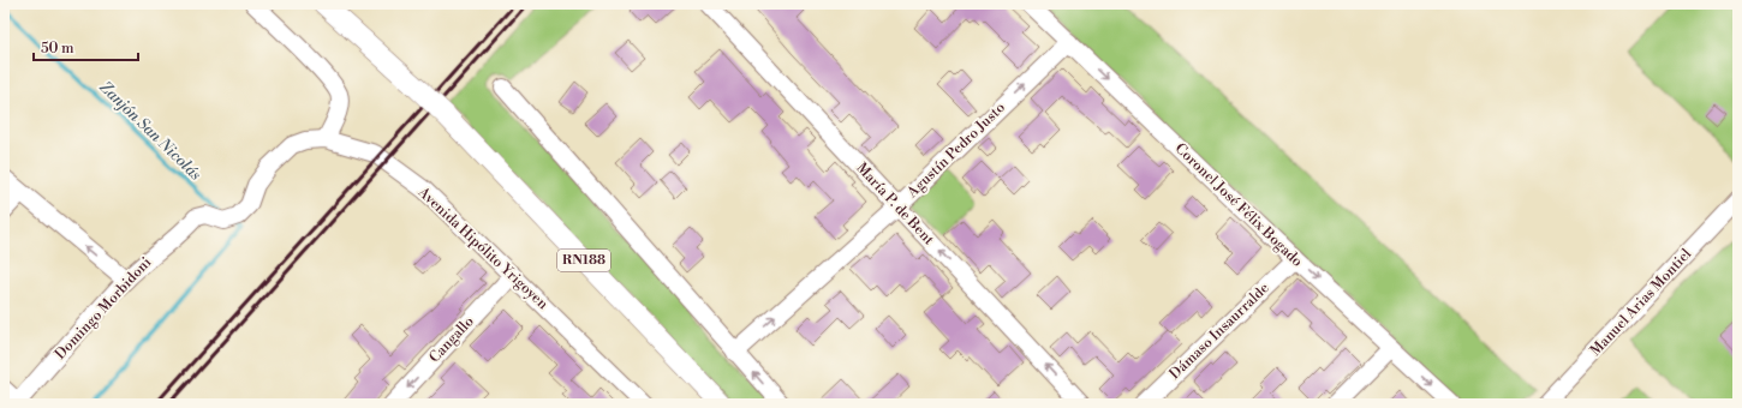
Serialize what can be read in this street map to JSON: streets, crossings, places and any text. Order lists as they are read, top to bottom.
{
  "streets": {
    "main road": ["RN188"],
    "street": [
      "Agustín Pedro Justo",
      "María P. de Bent",
      "Coronel José Félix Bogado",
      "Avenida Hipólito Yrigoyen",
      "Manuel Arias Montiel",
      "Domingo Morbidoni",
      "Dámaso Insaurralde",
      "Cangallo"
    ]
  },
  "crossings": [
    ["Agustín Pedro Justo", "María P. de Bent"],
    ["Agustín Pedro Justo", "Coronel José Félix Bogado"],
    ["Coronel José Félix Bogado", "Dámaso Insaurralde"],
    ["Avenida Hipólito Yrigoyen", "Domingo Morbidoni"],
    ["Avenida Hipólito Yrigoyen", "Cangallo"]
  ],
  "one_way": [
    "Agustín Pedro Justo",
    "María P. de Bent",
    "Coronel José Félix Bogado",
    "Cangallo"
  ],
  "water": ["Zanjón San Nicolás"],
  "scale_bar": "50 m"
}
